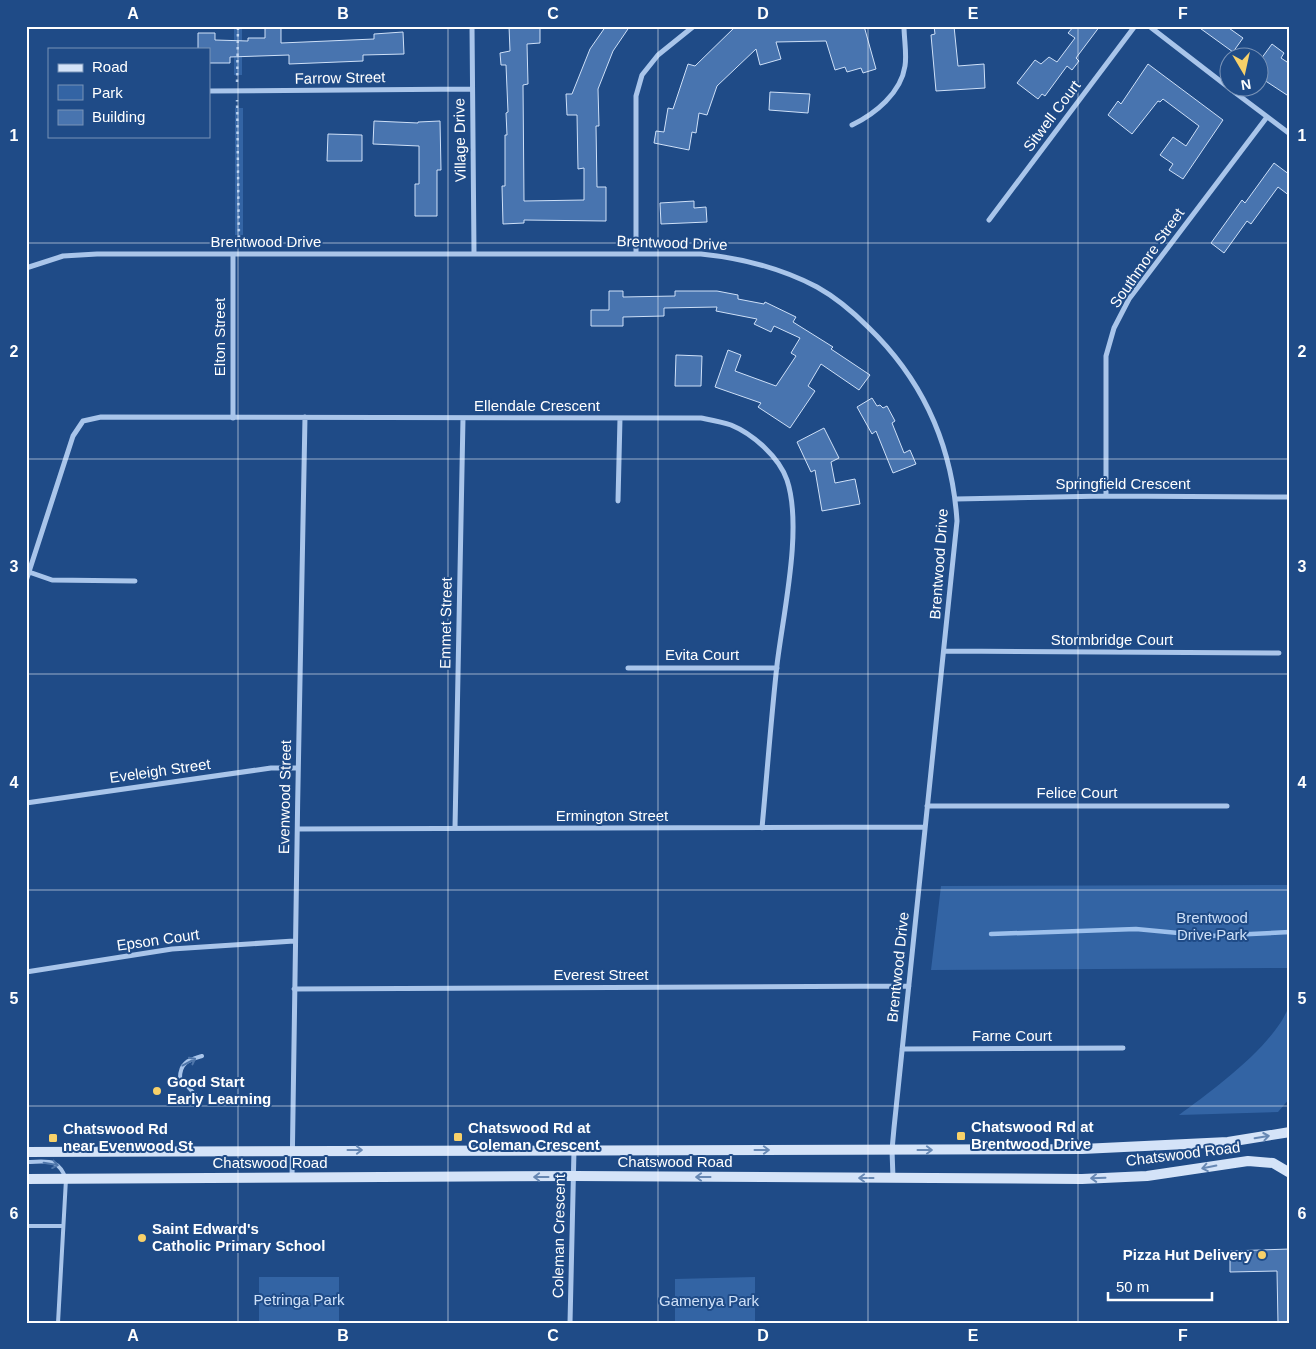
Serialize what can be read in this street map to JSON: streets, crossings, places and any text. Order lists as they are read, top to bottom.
{
  "streets": {
    "main road": ["Chatswood Road"],
    "street": [
      "Farrow Street",
      "Sitwell Court",
      "Village Drive",
      "Brentwood Drive",
      "Southmore Street",
      "Elton Street",
      "Ellendale Crescent",
      "Springfield Crescent",
      "Emmet Street",
      "Stormbridge Court",
      "Evita Court",
      "Eveleigh Street",
      "Felice Court",
      "Evenwood Street",
      "Ermington Street",
      "Epson Court",
      "Everest Street",
      "Farne Court",
      "Coleman Crescent"
    ]
  },
  "crossings": [
    ["Farrow Street", "Village Drive"],
    ["Village Drive", "Brentwood Drive"],
    ["Brentwood Drive", "Elton Street"],
    ["Brentwood Drive", "Springfield Crescent"],
    ["Brentwood Drive", "Stormbridge Court"],
    ["Brentwood Drive", "Felice Court"],
    ["Brentwood Drive", "Ermington Street"],
    ["Brentwood Drive", "Everest Street"],
    ["Brentwood Drive", "Farne Court"],
    ["Brentwood Drive", "Chatswood Road"],
    ["Southmore Street", "Springfield Crescent"],
    ["Elton Street", "Ellendale Crescent"],
    ["Ellendale Crescent", "Emmet Street"],
    ["Ellendale Crescent", "Evita Court"],
    ["Ellendale Crescent", "Evenwood Street"],
    ["Ellendale Crescent", "Ermington Street"],
    ["Emmet Street", "Ermington Street"],
    ["Eveleigh Street", "Evenwood Street"],
    ["Evenwood Street", "Ermington Street"],
    ["Evenwood Street", "Epson Court"],
    ["Evenwood Street", "Everest Street"],
    ["Evenwood Street", "Chatswood Road"],
    ["Chatswood Road", "Coleman Crescent"]
  ],
  "parks": ["Brentwood Drive Park", "Petringa Park", "Gamenya Park"],
  "places": {
    "other": ["Good Start Early Learning", "Saint Edward's Catholic Primary School", "Pizza Hut Delivery"],
    "transit": ["Chatswood Rd at Brentwood Drive", "Chatswood Rd at Coleman Crescent", "Chatswood Rd near Evenwood St"]
  },
  "legend": ["Road", "Park", "Building"],
  "scale_bar": "50 m",
  "north": "bottom",
  "grid": {
    "columns": [
      "A",
      "B",
      "C",
      "D",
      "E",
      "F"
    ],
    "rows": [
      "1",
      "2",
      "3",
      "4",
      "5",
      "6"
    ]
  }
}
